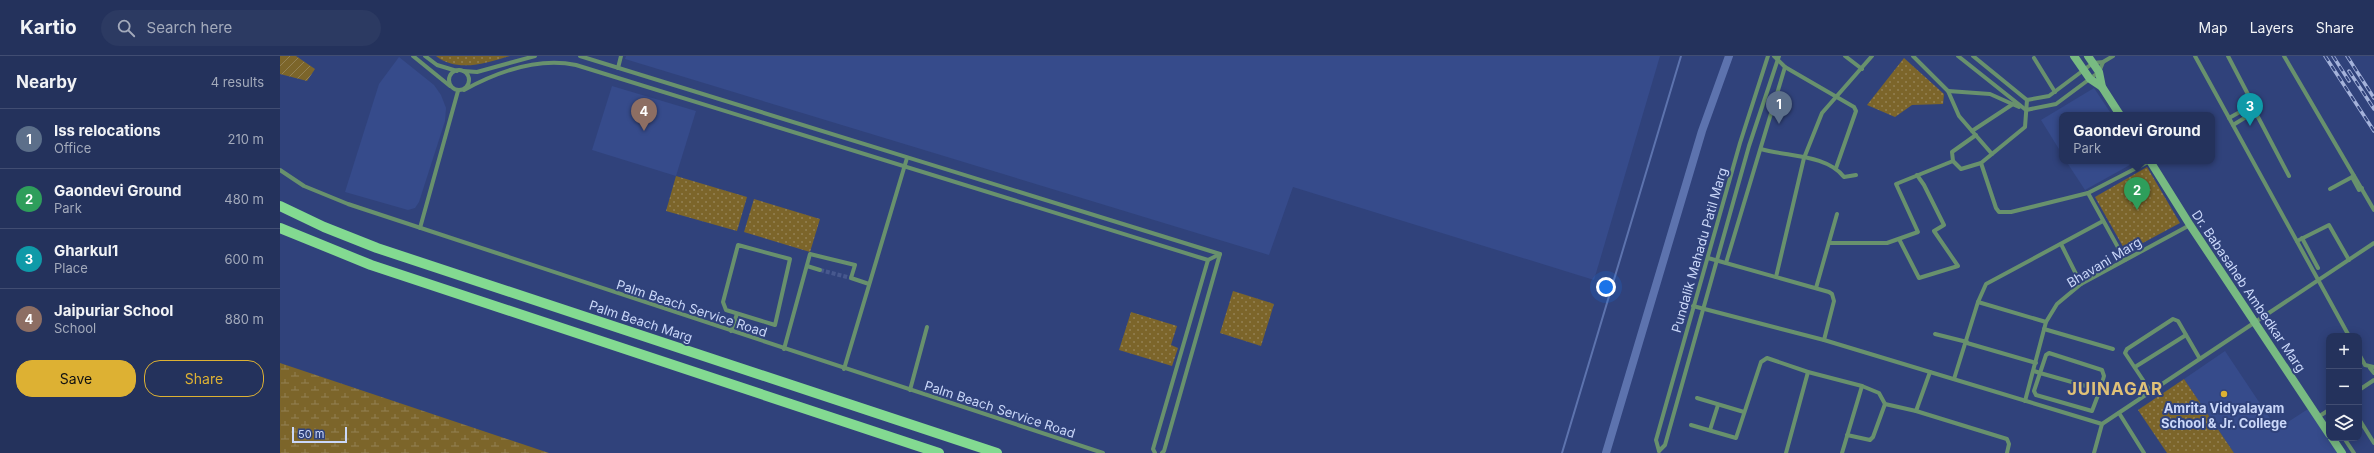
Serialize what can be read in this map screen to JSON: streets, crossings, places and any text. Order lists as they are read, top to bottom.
{
  "streets": {
    "main road": ["Dr. Babasaheb Ambedkar Marg", "Palm Beach Marg"],
    "street": ["Pundalik Mahadu Patil Marg", "Bhavani Marg", "Palm Beach Service Road"]
  },
  "crossings": [
    ["Bhavani Marg", "Dr. Babasaheb Ambedkar Marg"]
  ],
  "districts": ["JUINAGAR"],
  "places": ["Amrita Vidyalayam School & Jr. College"],
  "scale_bar": "50 m",
  "page": {
    "header": "Kartio",
    "search": "Search here",
    "nav": ["Map", "Layers", "Share"],
    "heading": ["Nearby", "4 results"],
    "pins": [
      "1",
      "3",
      "4",
      "2"
    ],
    "list": [
      {
        "mark": "1",
        "name": "Iss relocations",
        "note": "Office",
        "value": "210 m"
      },
      {
        "mark": "2",
        "name": "Gaondevi Ground",
        "note": "Park",
        "value": "480 m"
      },
      {
        "mark": "3",
        "name": "Gharkul1",
        "note": "Place",
        "value": "600 m"
      },
      {
        "mark": "4",
        "name": "Jaipuriar School",
        "note": "School",
        "value": "880 m"
      }
    ],
    "popup": ["Gaondevi Ground", "Park"],
    "map_buttons": ["+", "−"],
    "buttons": ["Save", "Share"],
    "scale": "50 m"
  }
}
